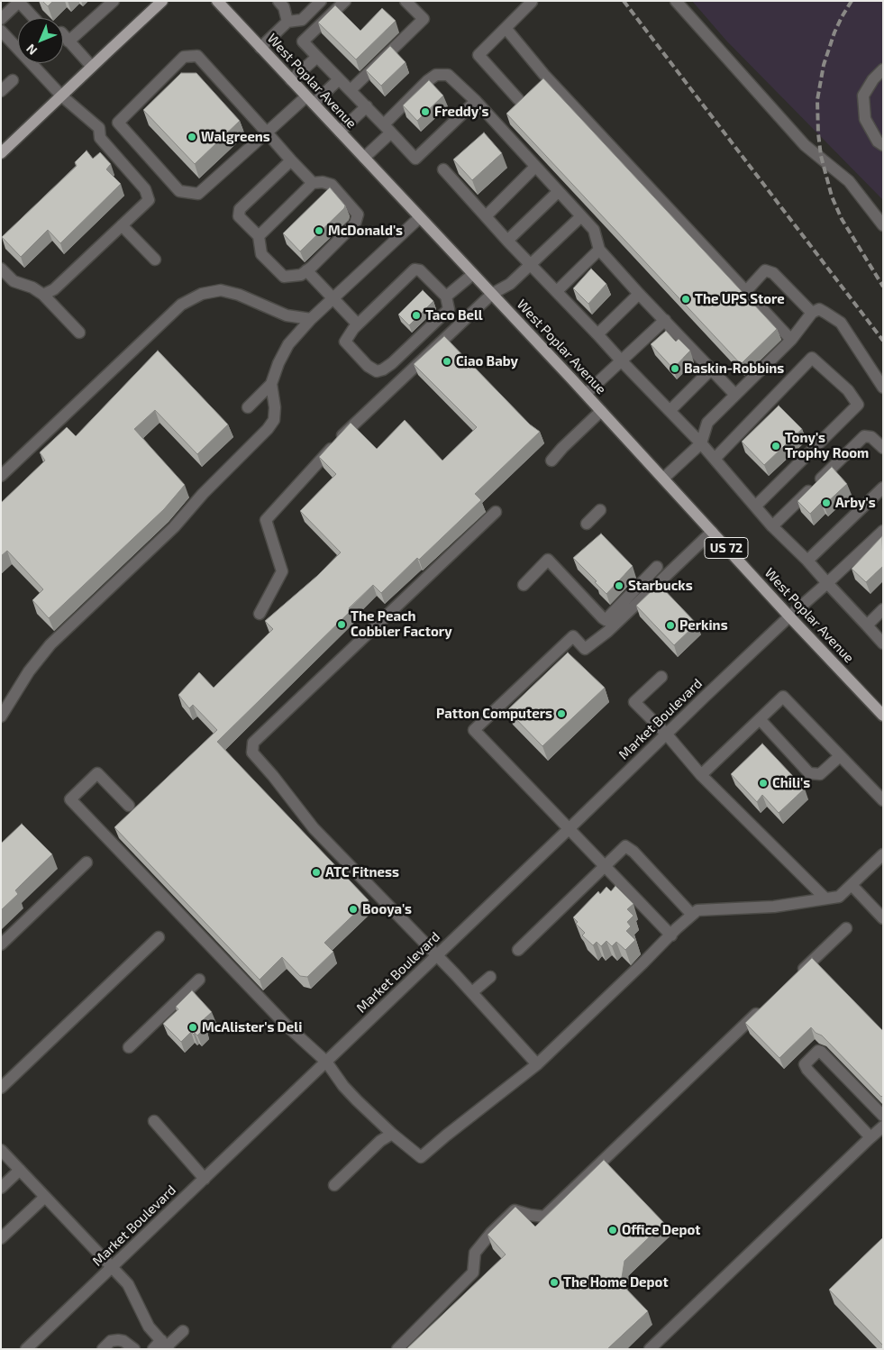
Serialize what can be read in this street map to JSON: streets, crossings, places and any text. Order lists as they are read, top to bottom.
{
  "streets": {
    "main road": ["West Poplar Avenue", "US 72"],
    "street": ["Market Boulevard"]
  },
  "crossings": [
    ["West Poplar Avenue", "Market Boulevard"]
  ],
  "places": [
    "Freddy's",
    "Walgreens",
    "McDonald's",
    "The UPS Store",
    "Taco Bell",
    "Ciao Baby",
    "Baskin-Robbins",
    "Tony's Trophy Room",
    "Arby's",
    "Starbucks",
    "The Peach Cobbler Factory",
    "Perkins",
    "Patton Computers",
    "Chili's",
    "ATC Fitness",
    "Booya's",
    "McAlister's Deli",
    "Office Depot",
    "The Home Depot"
  ],
  "north": "bottom left"
}
